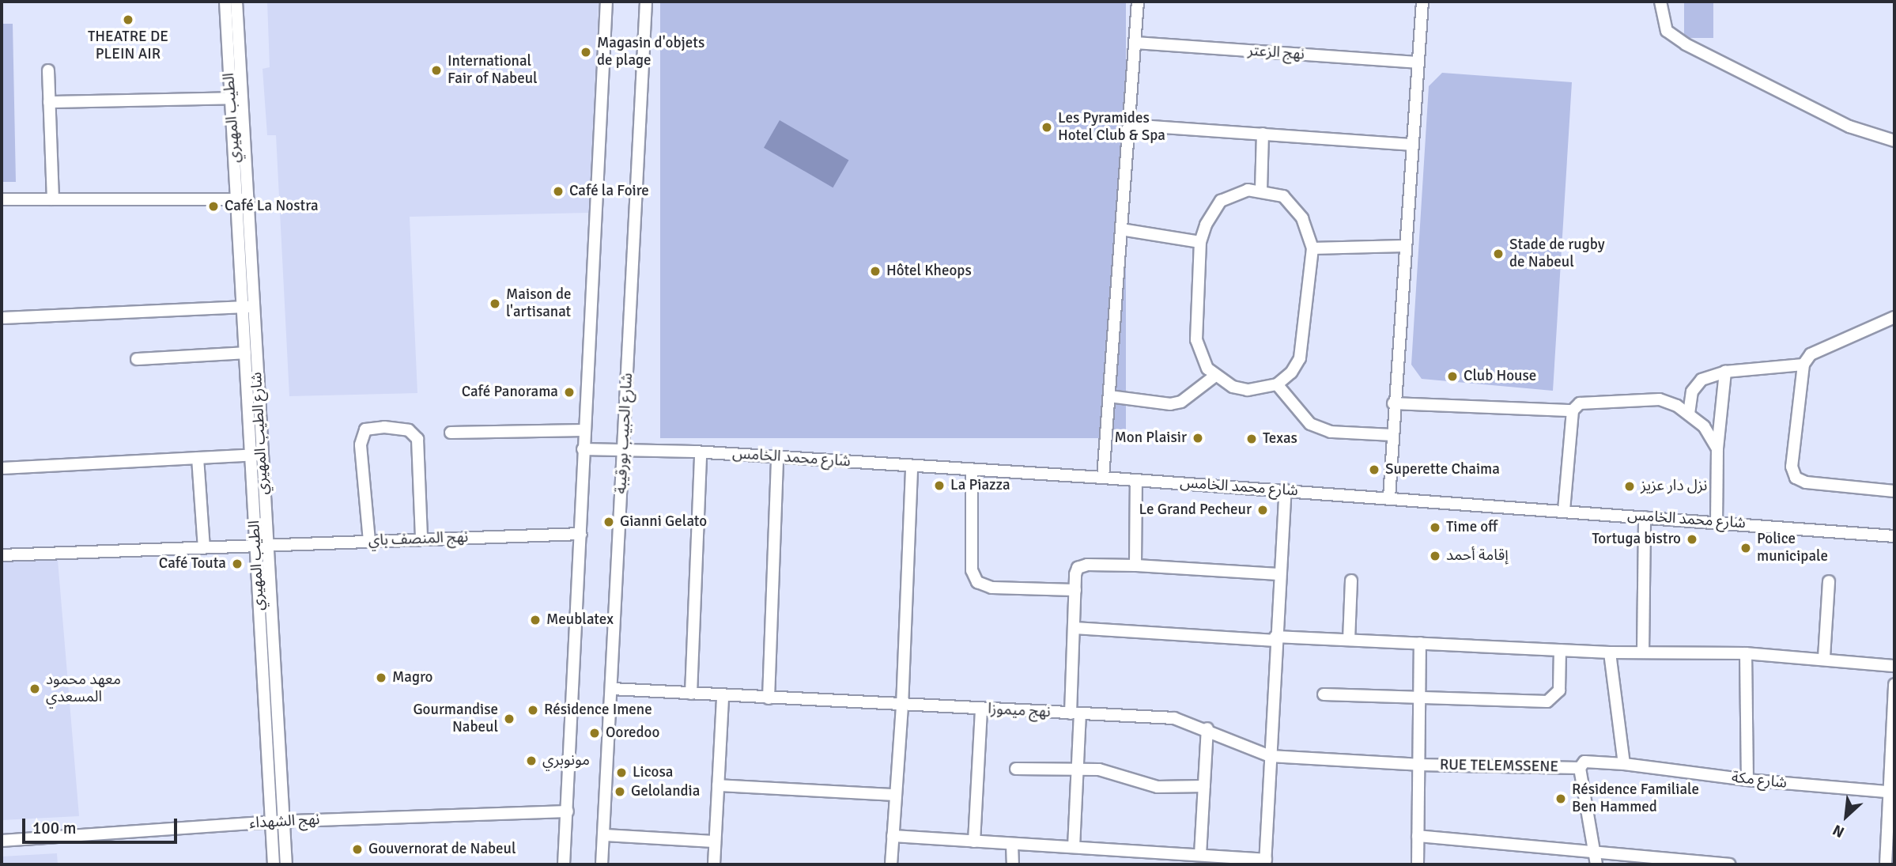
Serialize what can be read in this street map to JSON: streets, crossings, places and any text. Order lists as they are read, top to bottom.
{
  "streets": {
    "street": [
      "نهج الزعتر",
      "الطيب المهيري",
      "شارع الطيب المهيري",
      "شارع الحبيب بورقيبة",
      "شارع محمد الخامس",
      "نهج المنصف باي",
      "نهج ميموزا",
      "RUE TELEMSSENE",
      "شارع مكة",
      "نهج الشهداء"
    ]
  },
  "crossings": [
    ["الطيب المهيري", "شارع الطيب المهيري"],
    ["الطيب المهيري", "نهج المنصف باي"],
    ["الطيب المهيري", "نهج الشهداء"],
    ["شارع الطيب المهيري", "نهج المنصف باي"],
    ["شارع الطيب المهيري", "نهج الشهداء"],
    ["شارع الحبيب بورقيبة", "شارع محمد الخامس"],
    ["شارع الحبيب بورقيبة", "نهج ميموزا"],
    ["نهج ميموزا", "RUE TELEMSSENE"],
    ["RUE TELEMSSENE", "شارع مكة"]
  ],
  "places": [
    "THEATRE DE PLEIN AIR",
    "Magasin d'objets de plage",
    "International Fair of Nabeul",
    "Les Pyramides Hotel Club & Spa",
    "Café la Foire",
    "Café La Nostra",
    "Stade de rugby de Nabeul",
    "Hôtel Kheops",
    "Maison de l'artisanat",
    "Club House",
    "Café Panorama",
    "Mon Plaisir",
    "Texas",
    "Superette Chaima",
    "La Piazza",
    "نزل دار عزيز",
    "Le Grand Pecheur",
    "Gianni Gelato",
    "Time off",
    "Tortuga bistro",
    "Police municipale",
    "إقامة أحمد",
    "Café Touta",
    "Meublatex",
    "Magro",
    "معهد محمود المسعدي",
    "Résidence Imene",
    "Gourmandise Nabeul",
    "Ooredoo",
    "مونوبري",
    "Licosa",
    "Gelolandia",
    "Résidence Familiale Ben Hammed",
    "Gouvernorat de Nabeul"
  ],
  "scale_bar": "100 m",
  "north": "bottom left"
}
